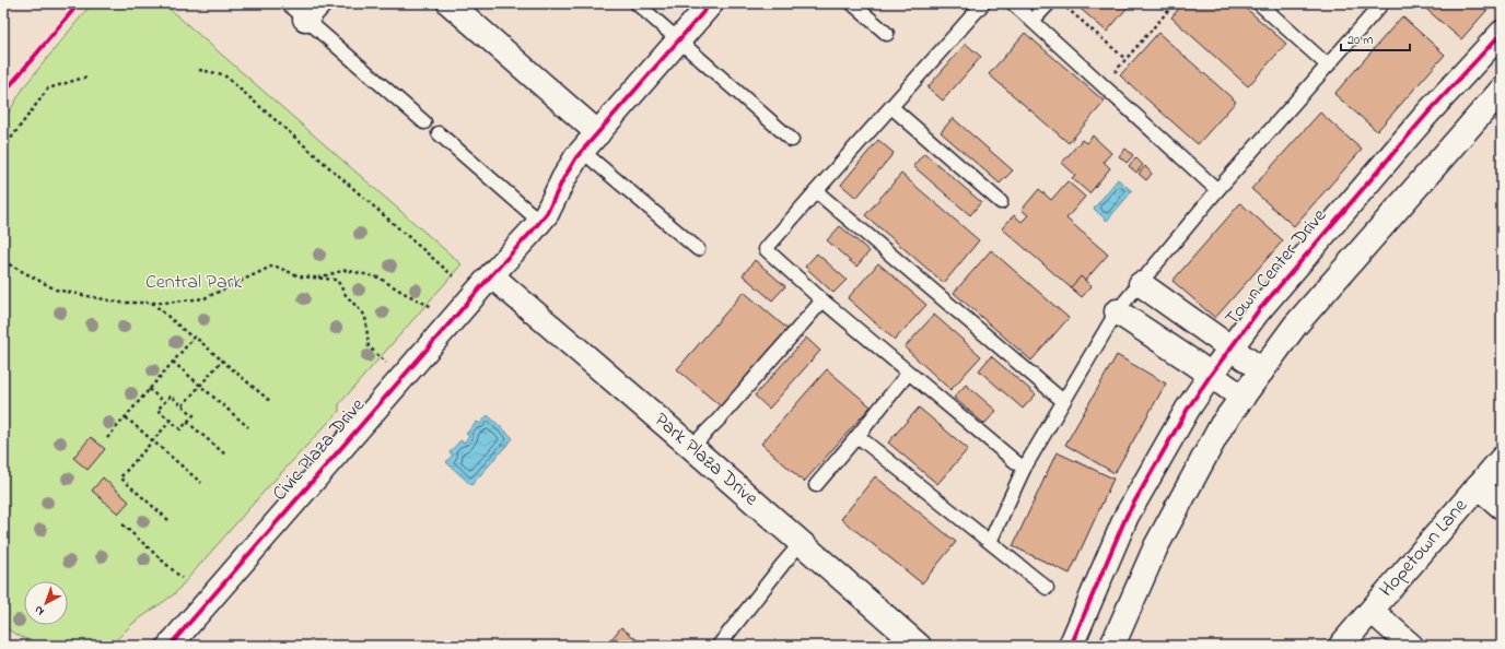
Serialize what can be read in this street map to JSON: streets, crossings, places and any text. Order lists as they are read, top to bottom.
{
  "streets": {
    "street": [
      "Town Center Drive",
      "Civic Plaza Drive",
      "Park Plaza Drive",
      "Hopetown Lane"
    ]
  },
  "crossings": [
    ["Civic Plaza Drive", "Park Plaza Drive"]
  ],
  "parks": ["Central Park"],
  "scale_bar": "20 m",
  "north": "bottom left"
}
